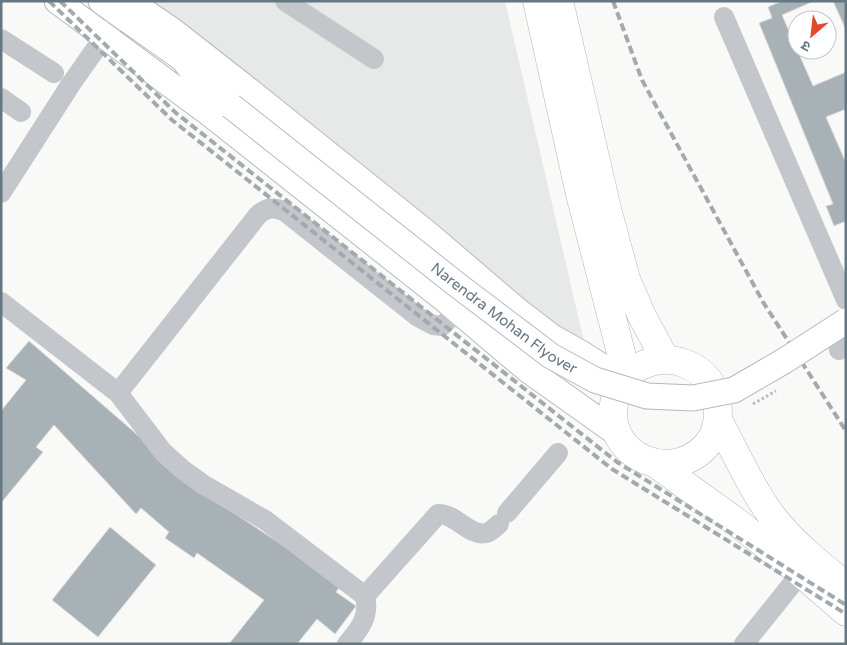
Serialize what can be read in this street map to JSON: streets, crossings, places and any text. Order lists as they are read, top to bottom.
{
  "streets": {
    "main road": ["Narendra Mohan Flyover"]
  },
  "north": "bottom left"
}
